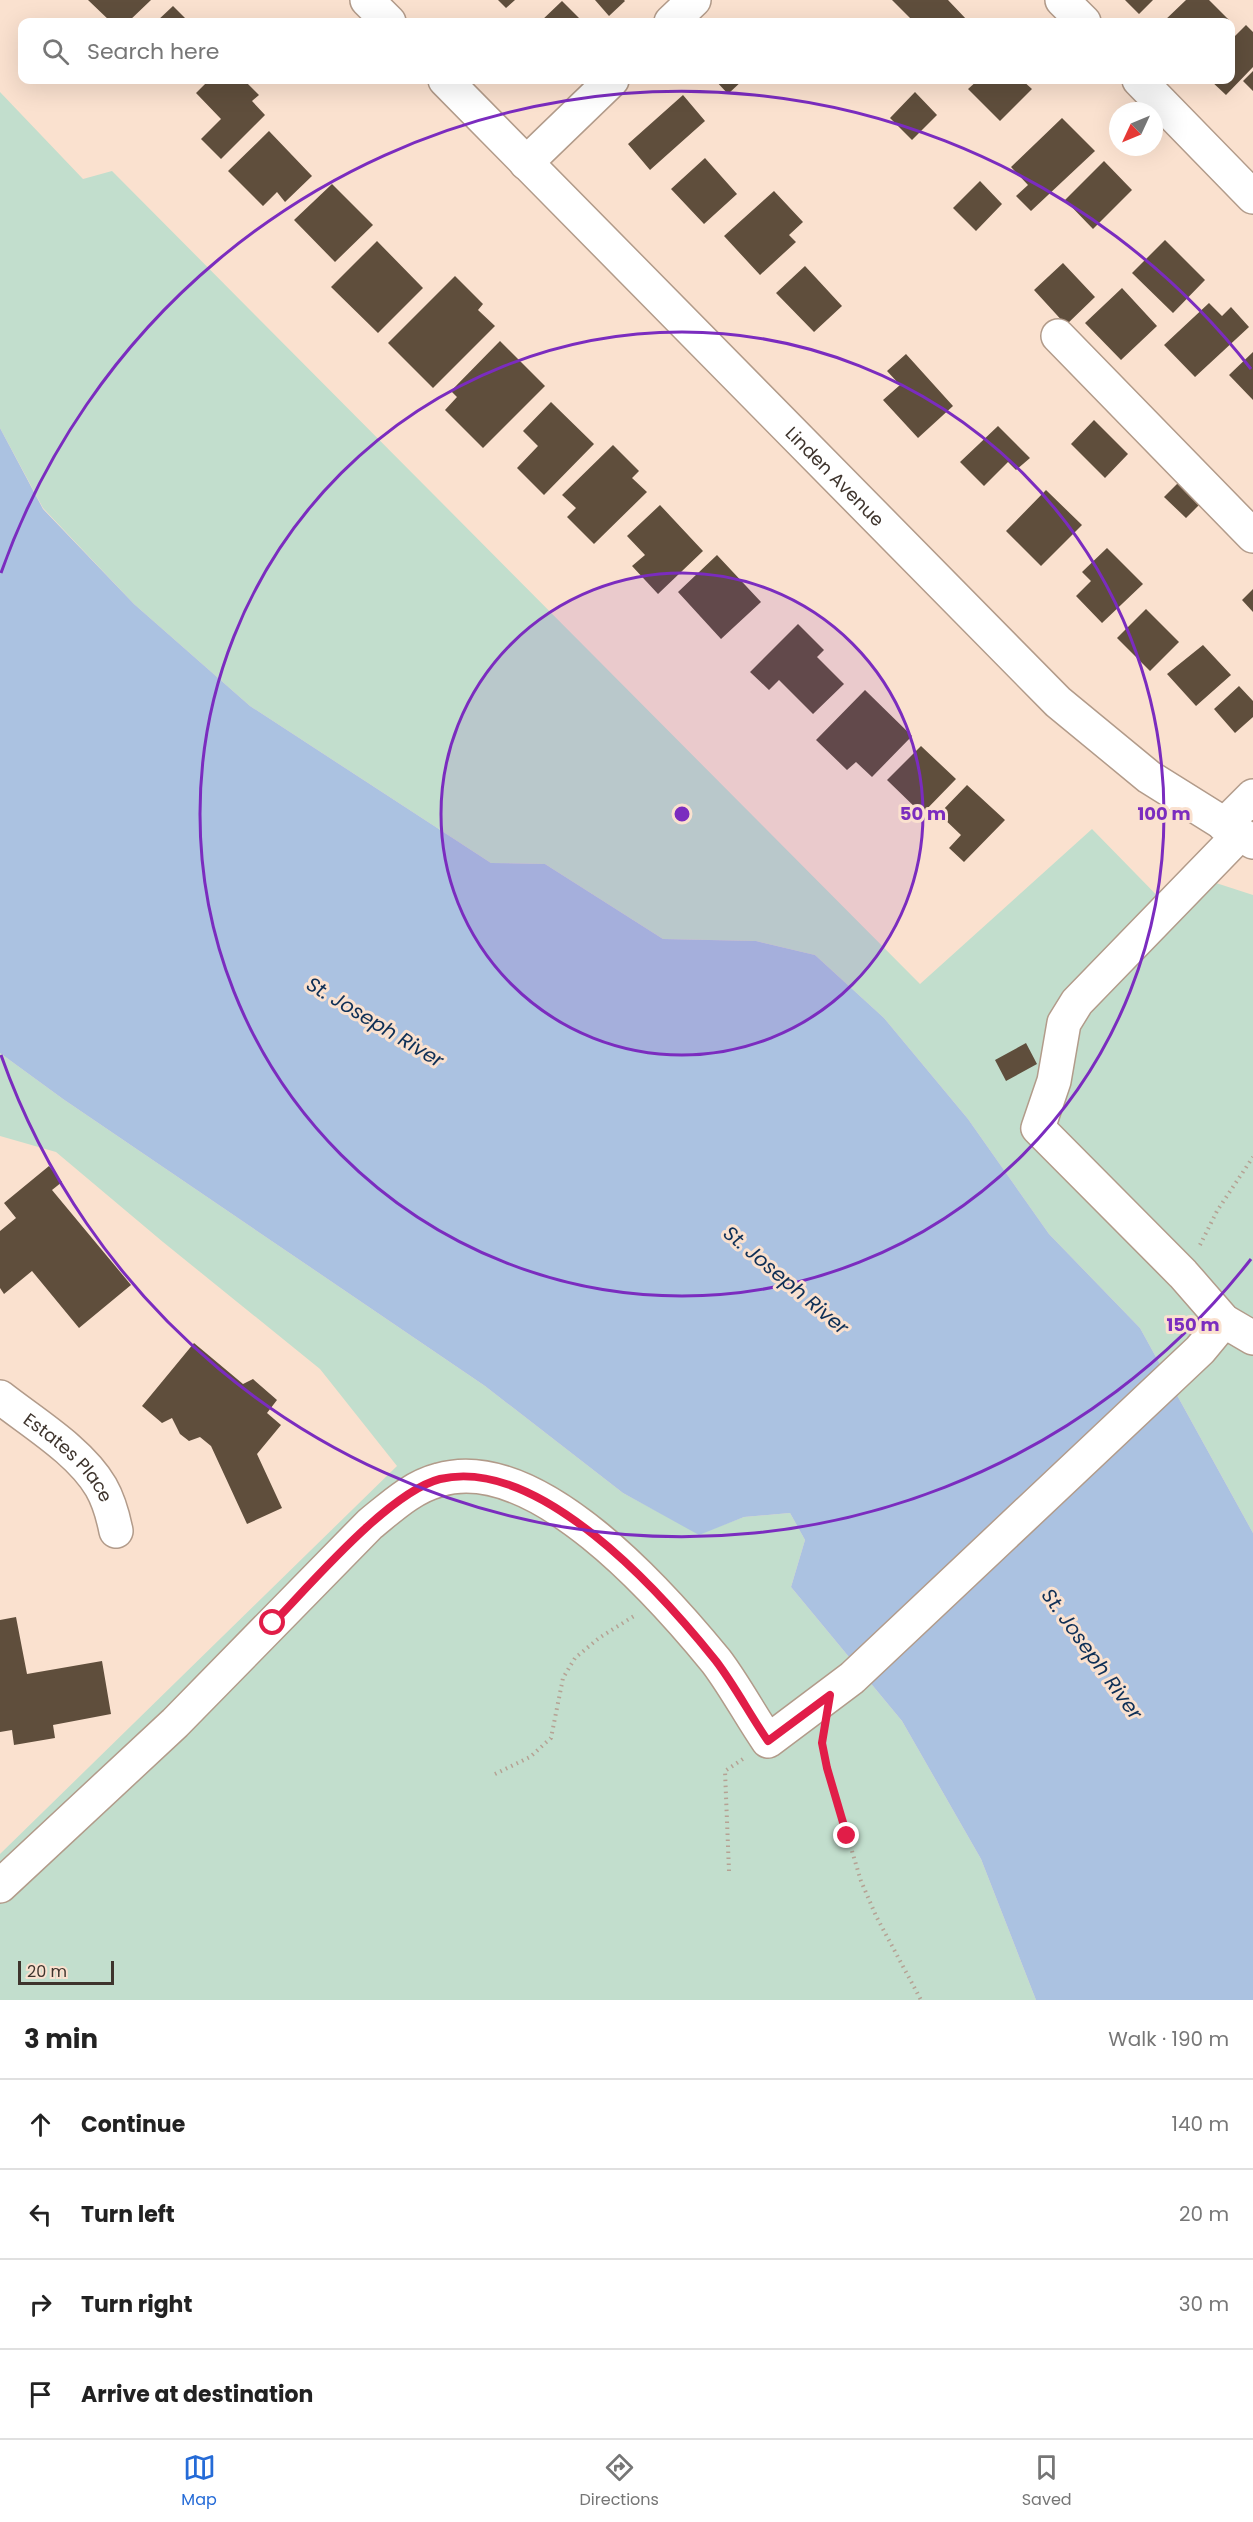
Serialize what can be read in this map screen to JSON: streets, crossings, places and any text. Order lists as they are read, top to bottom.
{
  "streets": {
    "street": ["Linden Avenue", "Estates Place"]
  },
  "water": ["St. Joseph River"],
  "scale_bar": "20 m",
  "north": "bottom left",
  "page": {
    "search": "Search here",
    "scale": "20 m",
    "heading": ["3 min", "Walk · 190 m"],
    "list": [
      ["Continue", "140 m"],
      ["Turn left", "20 m"],
      ["Turn right", "30 m"],
      "Arrive at destination"
    ],
    "nav": ["Map", "Directions", "Saved"]
  },
  "rings": ["50 m", "100 m", "150 m"]
}
